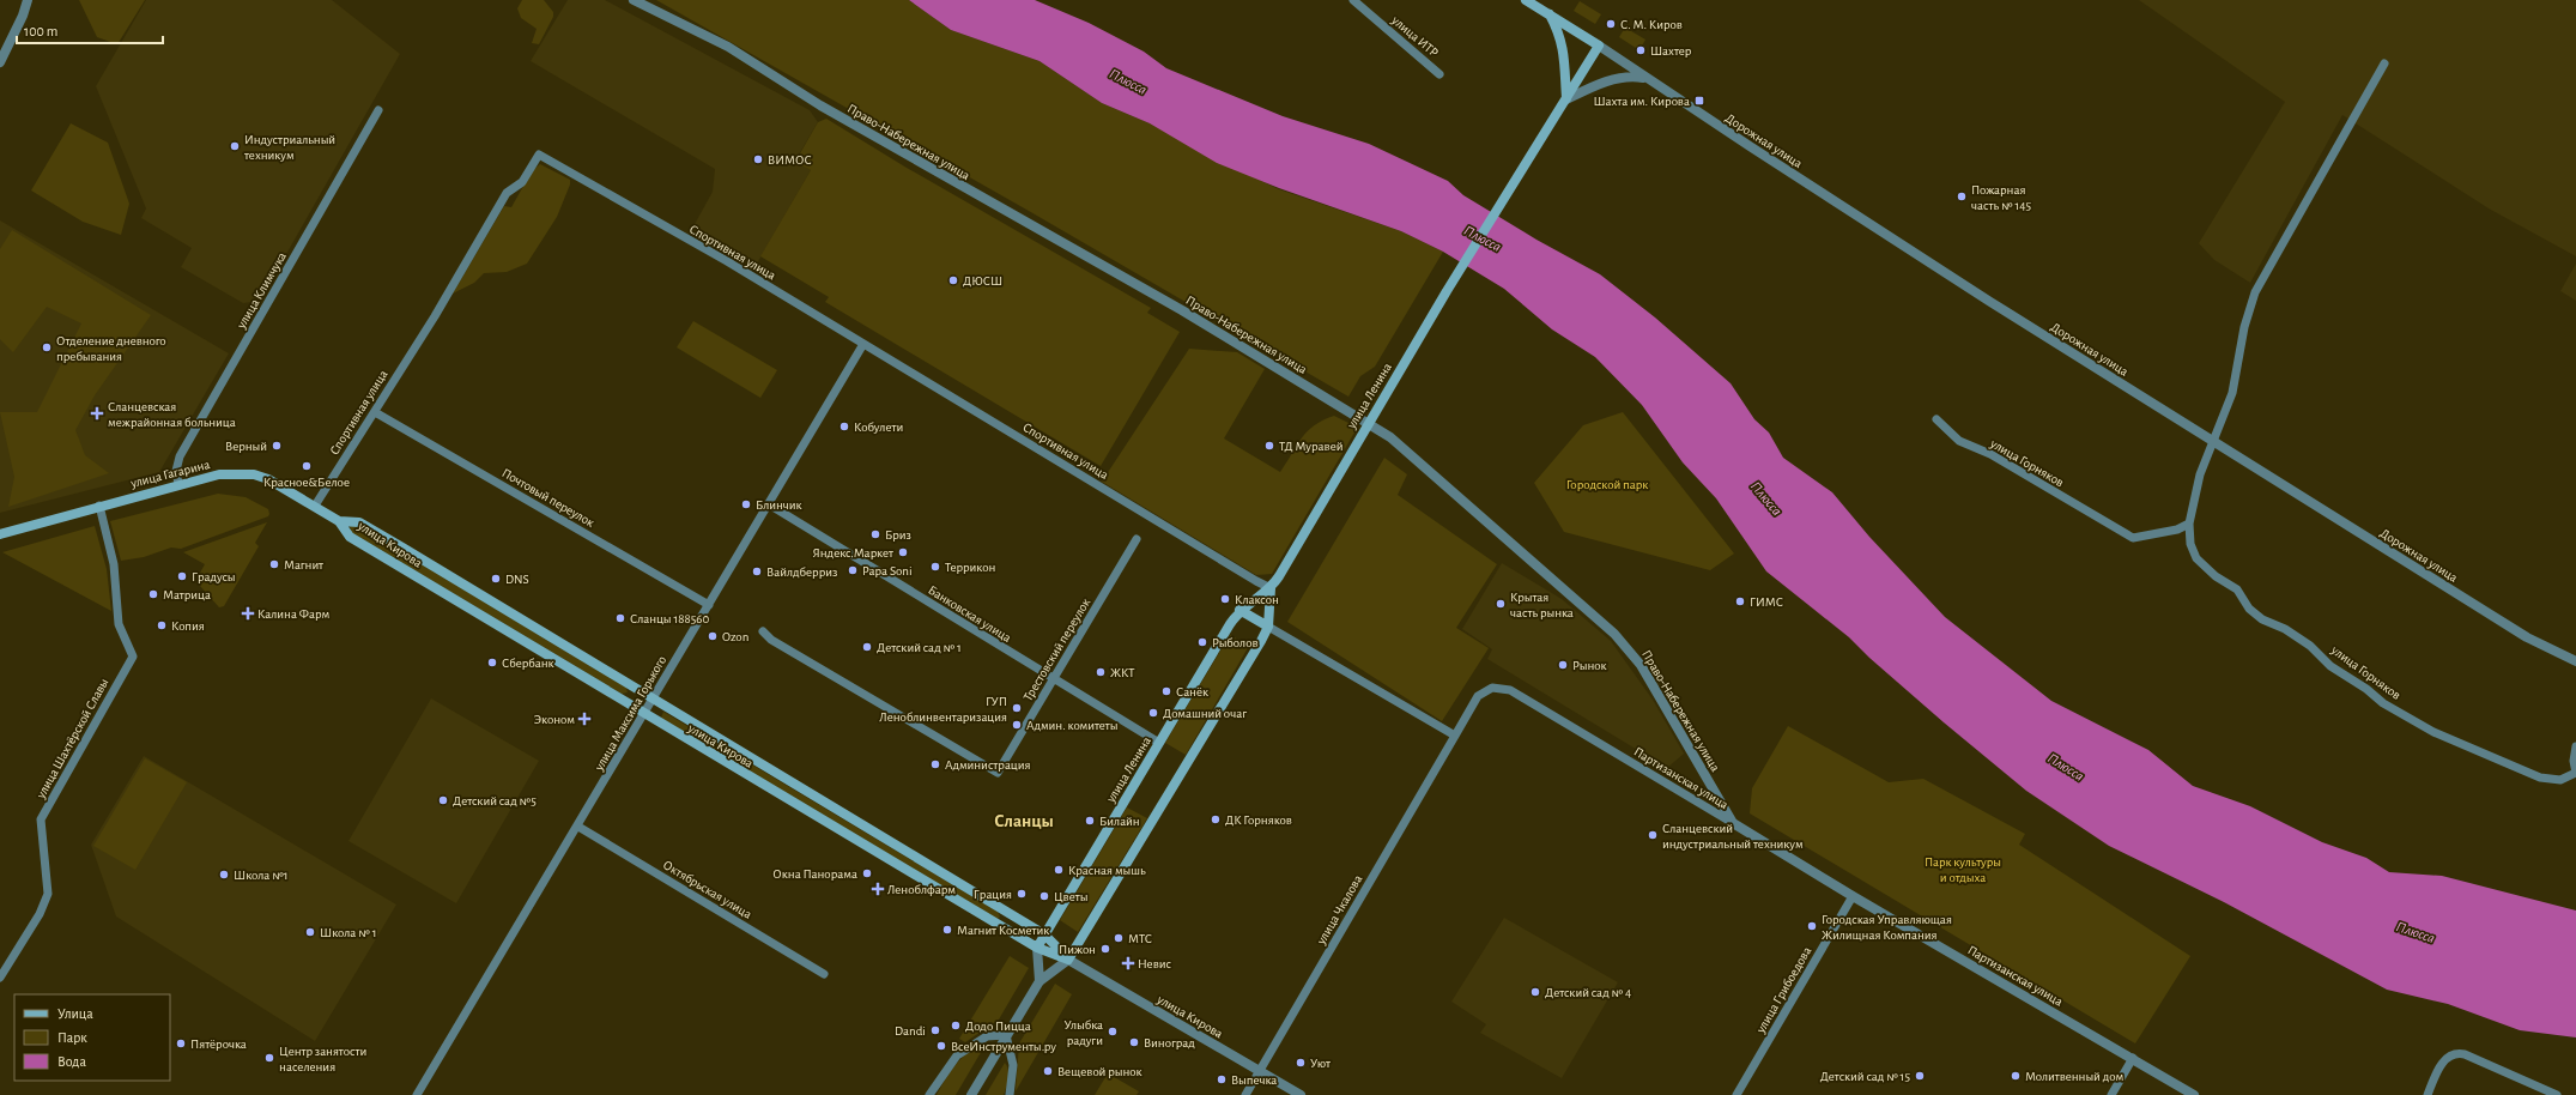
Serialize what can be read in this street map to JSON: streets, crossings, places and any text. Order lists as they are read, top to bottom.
{
  "streets": {
    "main road": ["улица Ленина", "улица Гагарина", "улица Кирова"],
    "street": [
      "улица ИТР",
      "Дорожная улица",
      "Право-Набережная улица",
      "Спортивная улица",
      "улица Климчука",
      "улица Горняков",
      "Почтовый переулок",
      "Банковская улица",
      "Трестовский переулок",
      "улица Максима Горького",
      "улица Шахтёрской Славы",
      "Партизанская улица",
      "Октябрьская улица",
      "улица Чкалова",
      "улица Грибоедова"
    ]
  },
  "crossings": [
    ["Дорожная улица", "улица Горняков"],
    ["Право-Набережная улица", "улица Ленина"],
    ["Право-Набережная улица", "Партизанская улица"],
    ["Спортивная улица", "улица Ленина"],
    ["Спортивная улица", "улица Гагарина"],
    ["Спортивная улица", "Почтовый переулок"],
    ["Спортивная улица", "улица Максима Горького"],
    ["улица Климчука", "улица Гагарина"],
    ["улица Ленина", "улица Кирова"],
    ["улица Ленина", "Банковская улица"],
    ["улица Гагарина", "улица Кирова"],
    ["улица Гагарина", "улица Шахтёрской Славы"],
    ["Почтовый переулок", "улица Максима Горького"],
    ["улица Кирова", "улица Максима Горького"],
    ["улица Кирова", "улица Чкалова"],
    ["Банковская улица", "Трестовский переулок"],
    ["Банковская улица", "улица Максима Горького"],
    ["улица Максима Горького", "Октябрьская улица"],
    ["Партизанская улица", "улица Чкалова"],
    ["Партизанская улица", "улица Грибоедова"]
  ],
  "districts": ["Сланцы"],
  "water": ["Плюсса"],
  "parks": ["Городской парк", "Парк культуры и отдыха"],
  "places": {
    "other": [
      "С. М. Киров",
      "Шахтер",
      "Индустриальный техникум",
      "ВИМОС",
      "Пожарная часть № 145",
      "ДЮСШ",
      "Отделение дневного пребывания",
      "Кобулети",
      "Верный",
      "ТД Муравей",
      "Красное&Белое",
      "Блинчик",
      "Бриз",
      "Яндекс.Маркет",
      "Магнит",
      "Террикон",
      "Papa Soni",
      "Вайлдберриз",
      "Градусы",
      "DNS",
      "Матрица",
      "Клаксон",
      "ГИМС",
      "Крытая часть рынка",
      "Сланцы 188560",
      "Копия",
      "Ozon",
      "Рыболов",
      "Детский сад № 1",
      "Сбербанк",
      "Рынок",
      "ЖКТ",
      "Санёк",
      "ГУП Леноблинвентаризация",
      "Домашний очаг",
      "Админ. комитеты",
      "Администрация",
      "Детский сад №5",
      "ДК Горняков",
      "Билайн",
      "Сланцевский индустриальный техникум",
      "Красная мышь",
      "Окна Панорама",
      "Школа №1",
      "Грация",
      "Цветы",
      "Городская Управляющая Жилищная Компания",
      "Магнит Косметик",
      "Школа № 1",
      "МТС",
      "Пижон",
      "Детский сад № 4",
      "Додо Пицца",
      "Dandi",
      "Улыбка радуги",
      "Виноград",
      "Пятёрочка",
      "ВсеИнструменты.ру",
      "Центр занятости населения",
      "Уют",
      "Вещевой рынок",
      "Детский сад № 15",
      "Молитвенный дом",
      "Выпечка"
    ],
    "transit": ["Шахта им. Кирова"],
    "health": [
      "Сланцевская межрайонная больница",
      "Калина Фарм",
      "Эконом",
      "Леноблфарм",
      "Невис"
    ]
  },
  "legend": ["Улица", "Парк", "Вода"],
  "scale_bar": "100 m"
}
